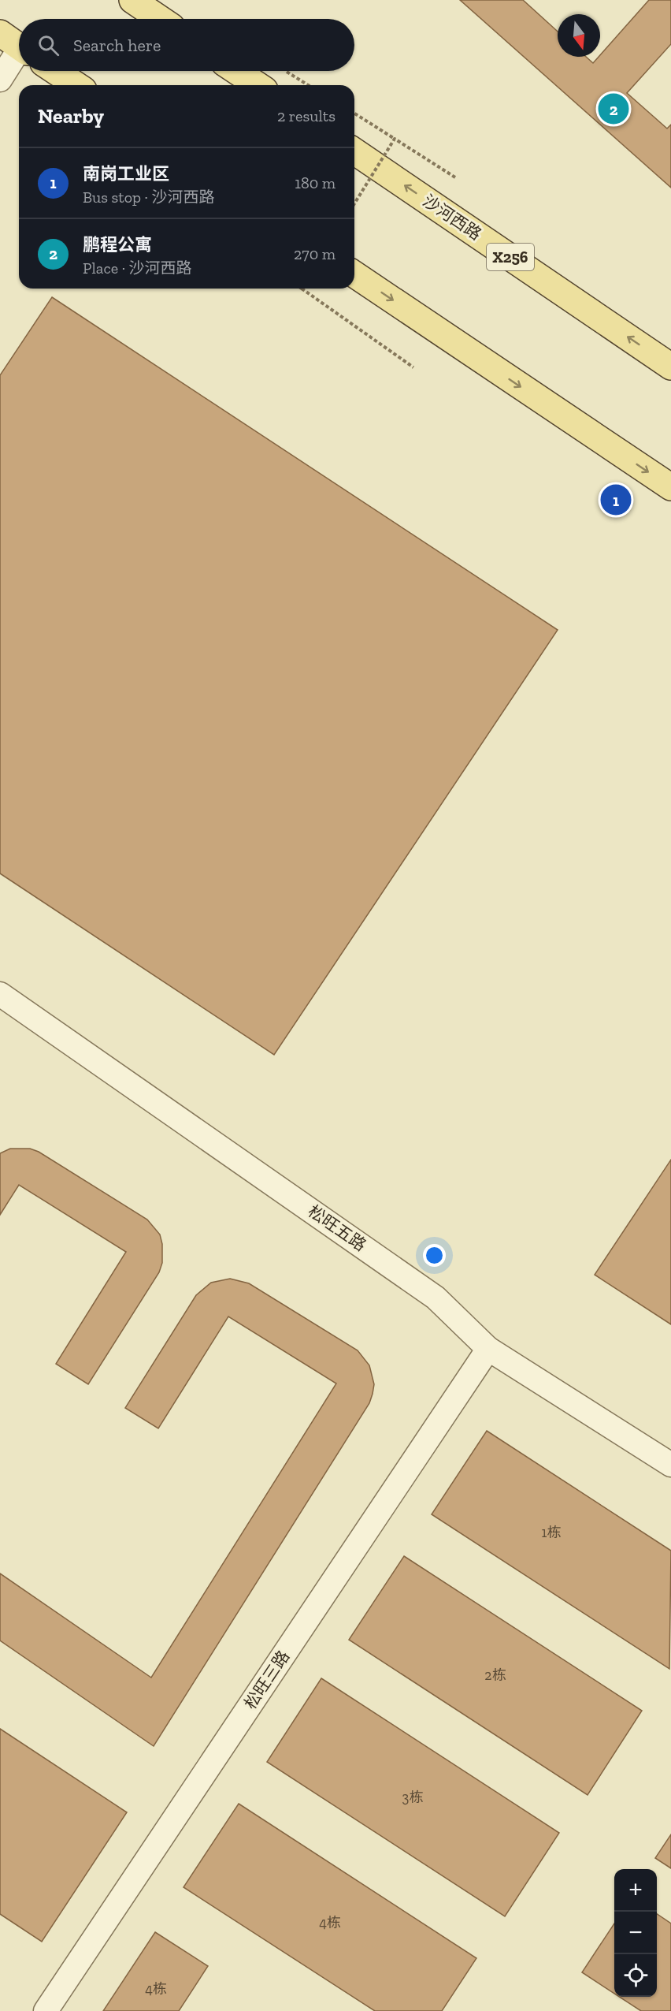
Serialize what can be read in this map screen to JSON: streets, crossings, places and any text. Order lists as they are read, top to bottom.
{
  "streets": {
    "main road": ["沙河西路", "X256"],
    "street": ["松旺五路", "松旺三路"]
  },
  "crossings": [
    ["松旺五路", "松旺三路"]
  ],
  "house_numbers": [
    "1栋",
    "2栋",
    "3栋",
    "4栋",
    "4栋"
  ],
  "north": "bottom",
  "page": {
    "search": "Search here",
    "heading": ["Nearby", "2 results"],
    "pins": ["2", "1"],
    "list": [
      {
        "mark": "1",
        "name": "南岗工业区",
        "note": "Bus stop · 沙河西路",
        "value": "180 m"
      },
      {
        "mark": "2",
        "name": "鹏程公寓",
        "note": "Place · 沙河西路",
        "value": "270 m"
      }
    ],
    "map_buttons": ["+", "−"]
  }
}
